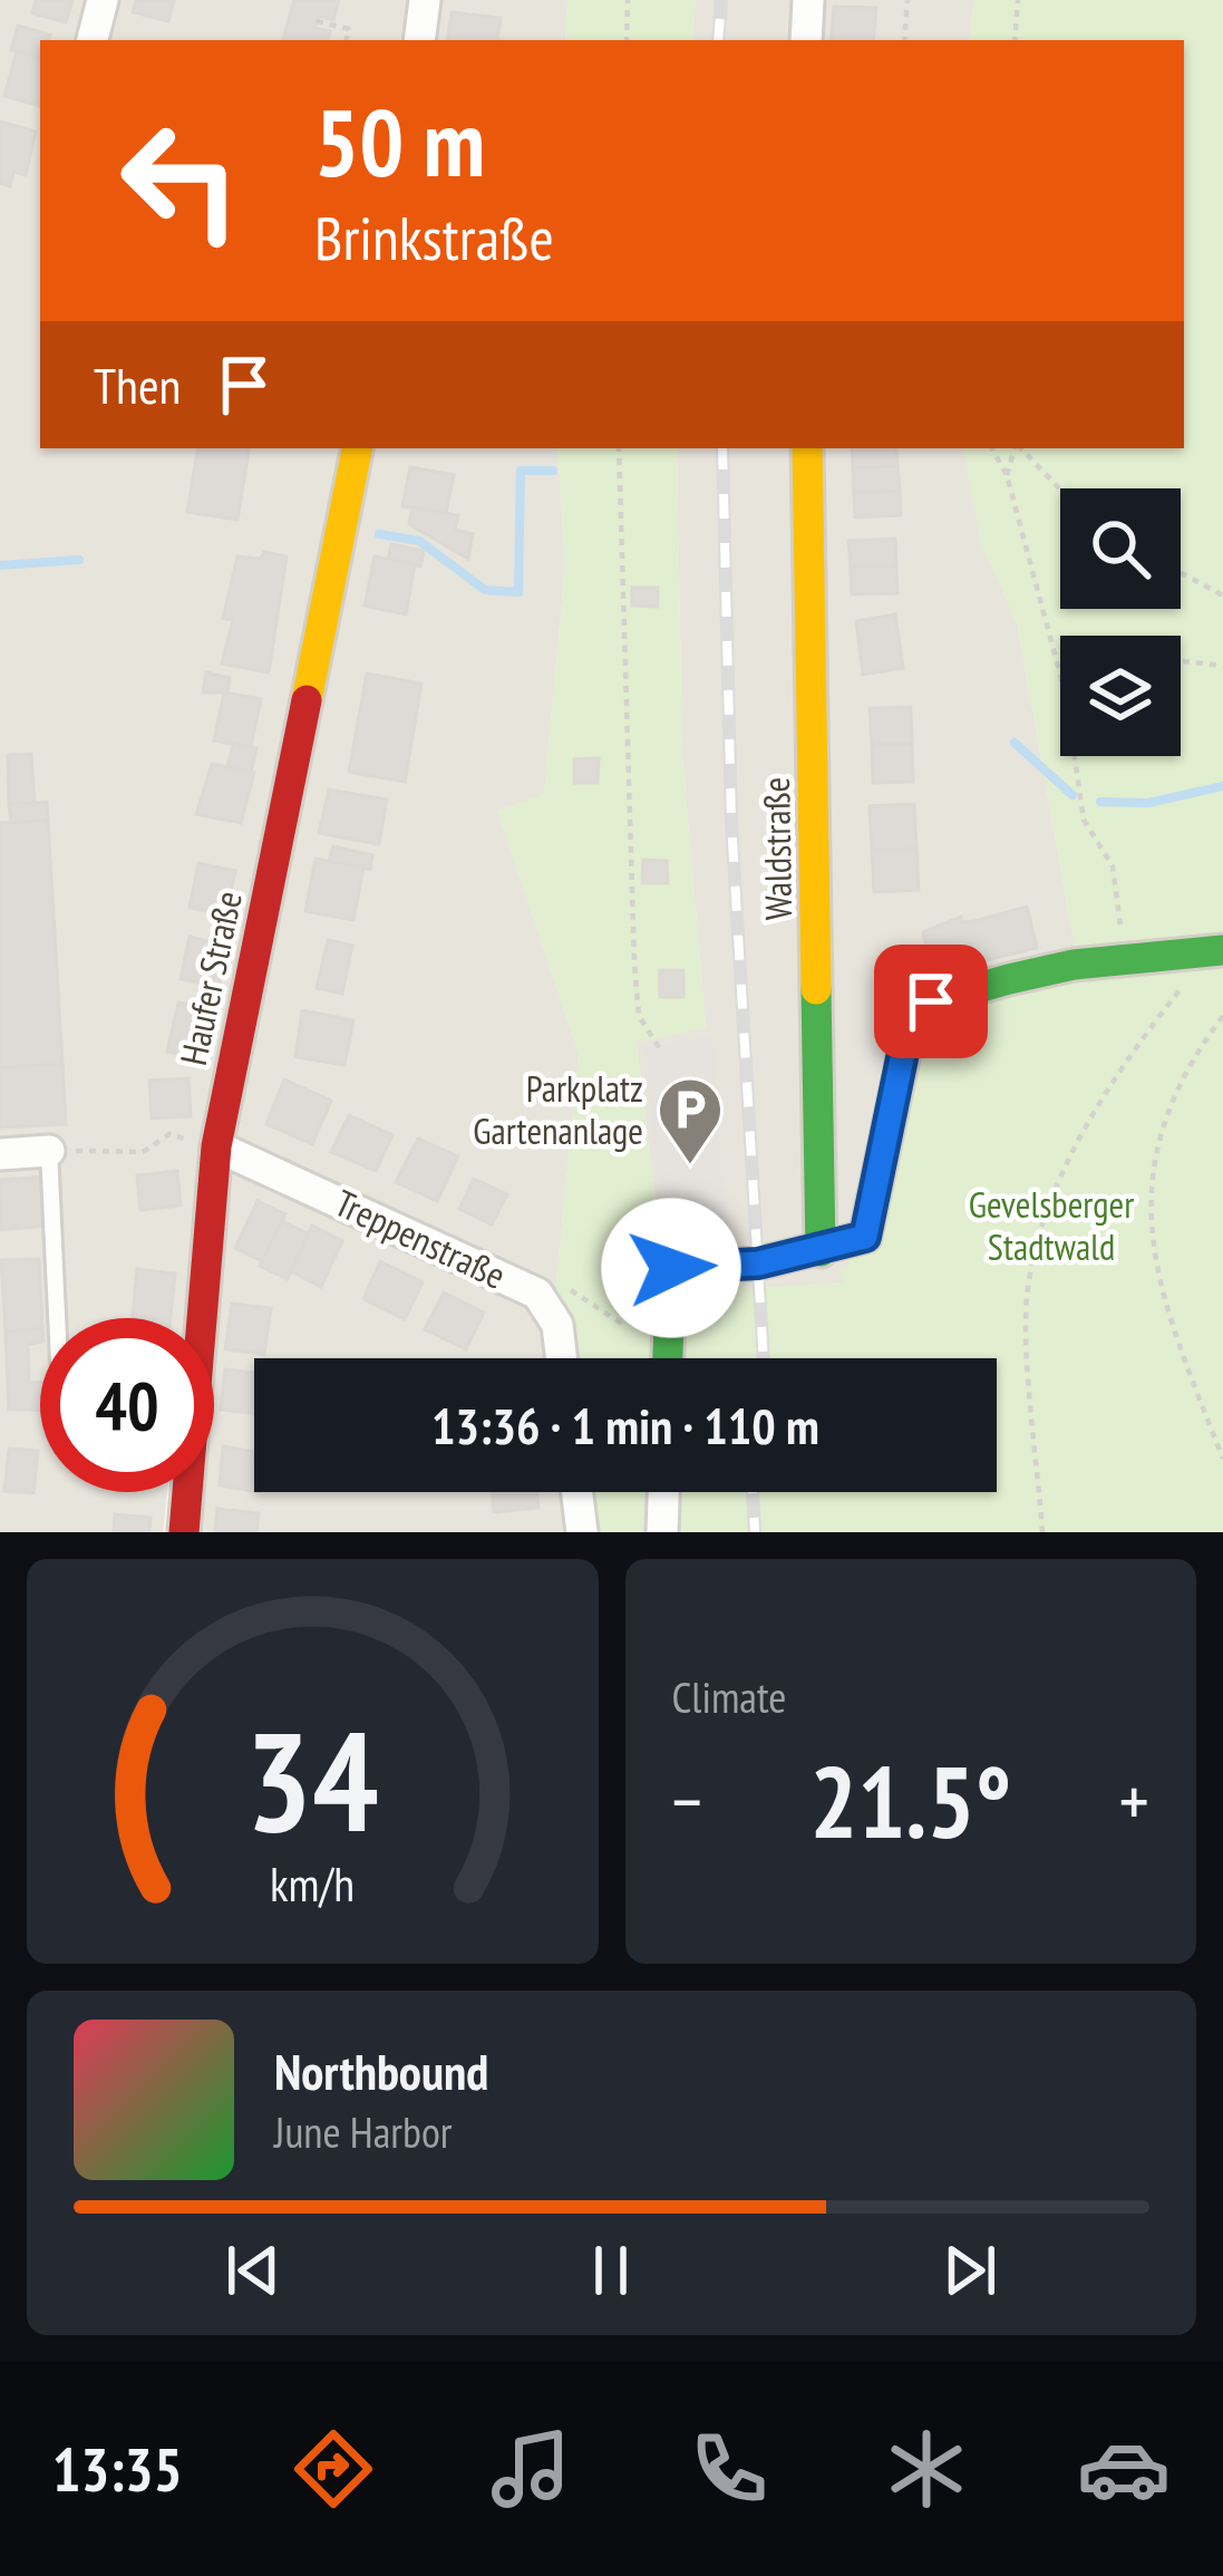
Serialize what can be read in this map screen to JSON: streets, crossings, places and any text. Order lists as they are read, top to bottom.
{
  "streets": {
    "street": ["Waldstraße", "Haufer Straße", "Treppenstraße"]
  },
  "crossings": [
    ["Haufer Straße", "Treppenstraße"]
  ],
  "parks": ["Gevelsberger Stadtwald"],
  "places": {
    "parking": ["Parkplatz Gartenanlage"]
  },
  "page": {
    "turn": ["50 m", "Brinkstraße"],
    "then": "Then",
    "limit": "40",
    "trip": "13:36 · 1 min · 110 m",
    "tile": "Climate",
    "heat": ["−", "21.5°", "+"],
    "song": ["Northbound", "June Harbor"],
    "tabs": "13:35",
    "gauge": ["34", "km/h"]
  }
}
